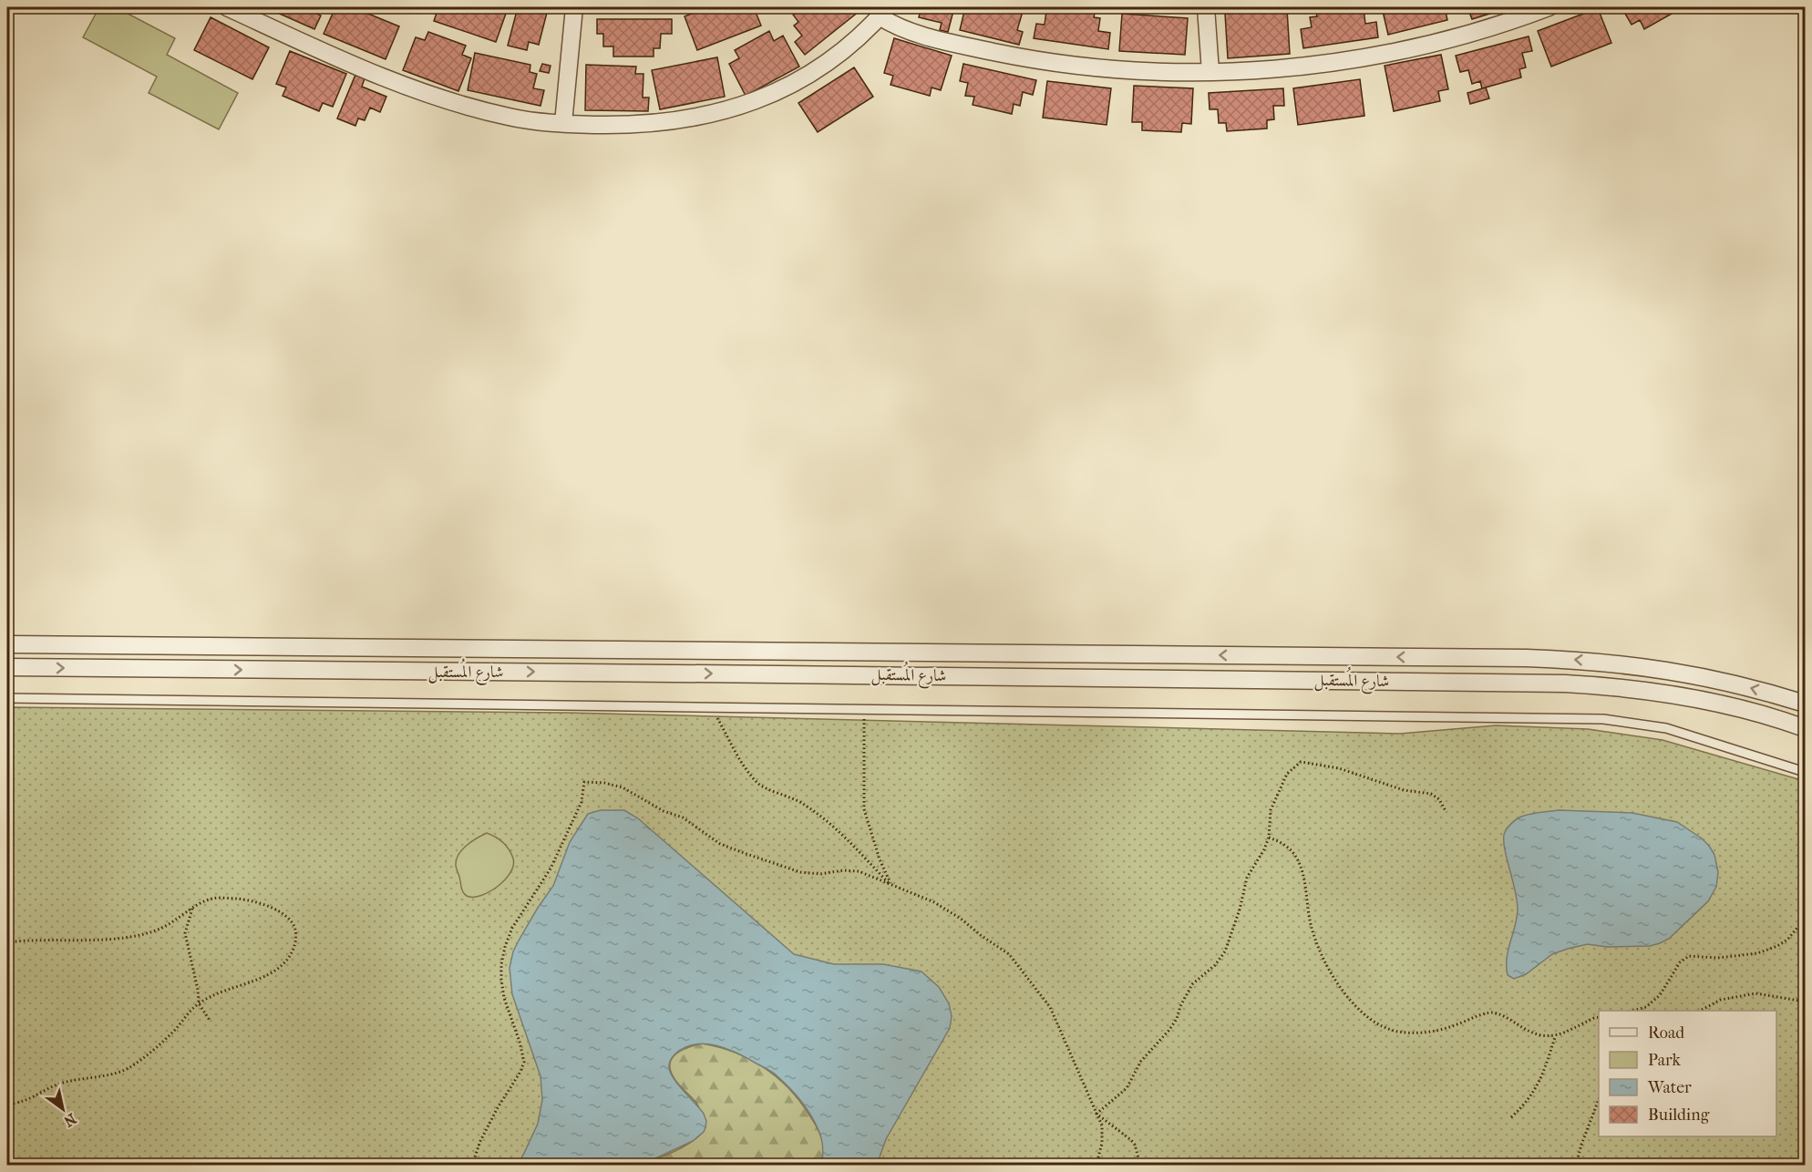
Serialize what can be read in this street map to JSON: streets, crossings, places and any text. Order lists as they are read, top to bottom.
{
  "streets": {
    "street": ["شارع المُستقبل"]
  },
  "legend": [
    "Road",
    "Park",
    "Water",
    "Building"
  ],
  "north": "bottom right"
}
